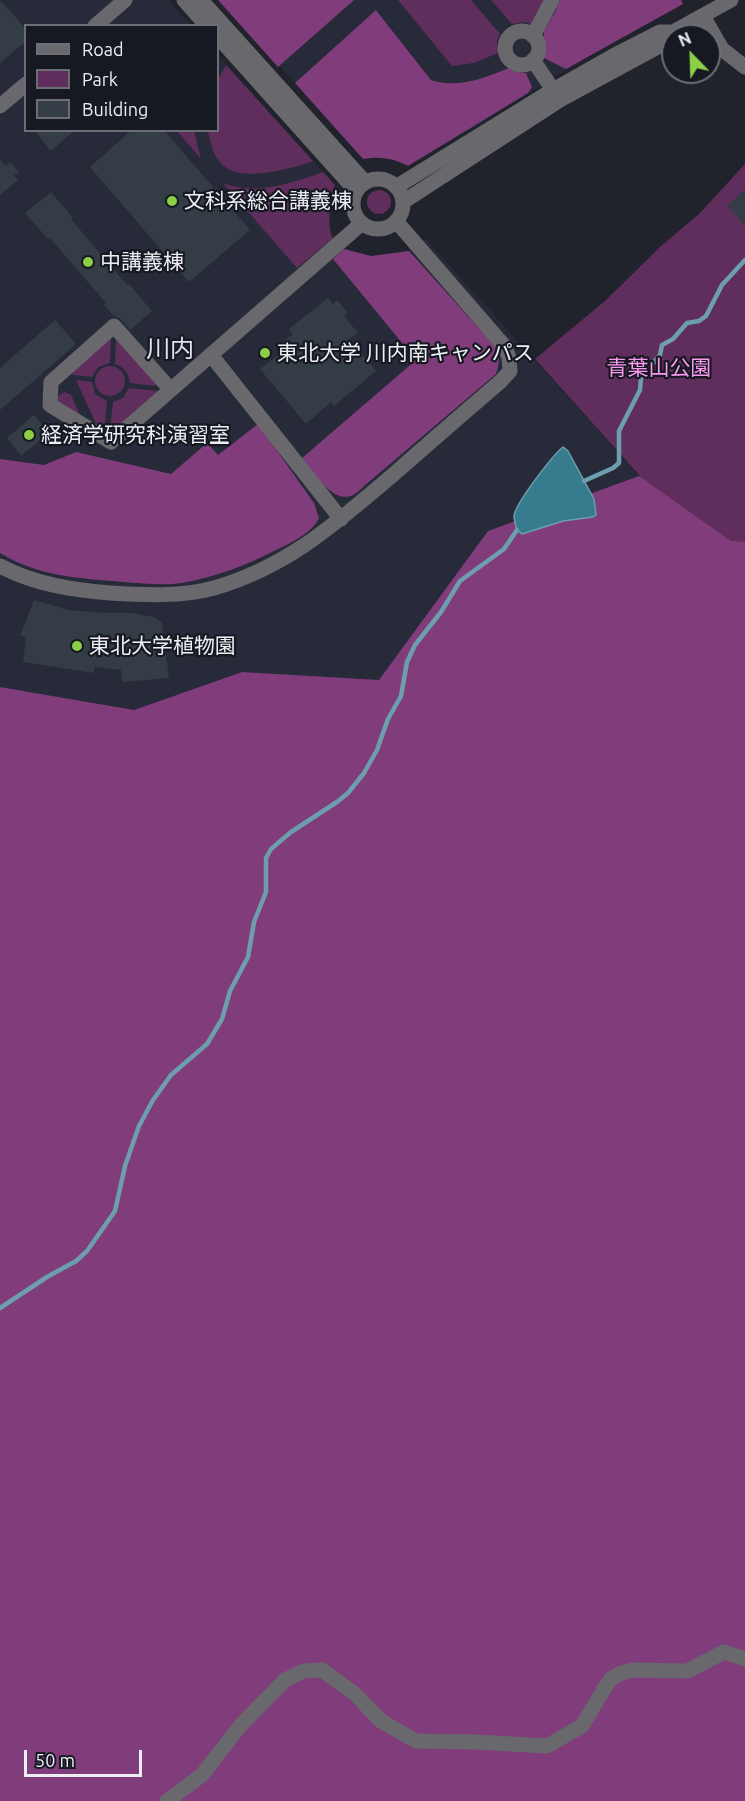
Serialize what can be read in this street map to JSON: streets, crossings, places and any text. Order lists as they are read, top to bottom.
{
  "districts": ["川内"],
  "parks": ["青葉山公園"],
  "places": [
    "文科系総合講義棟",
    "中講義棟",
    "東北大学 川内南キャンパス",
    "経済学研究科演習室",
    "東北大学植物園"
  ],
  "legend": ["Road", "Park", "Building"],
  "scale_bar": "50 m",
  "north": "top left"
}
